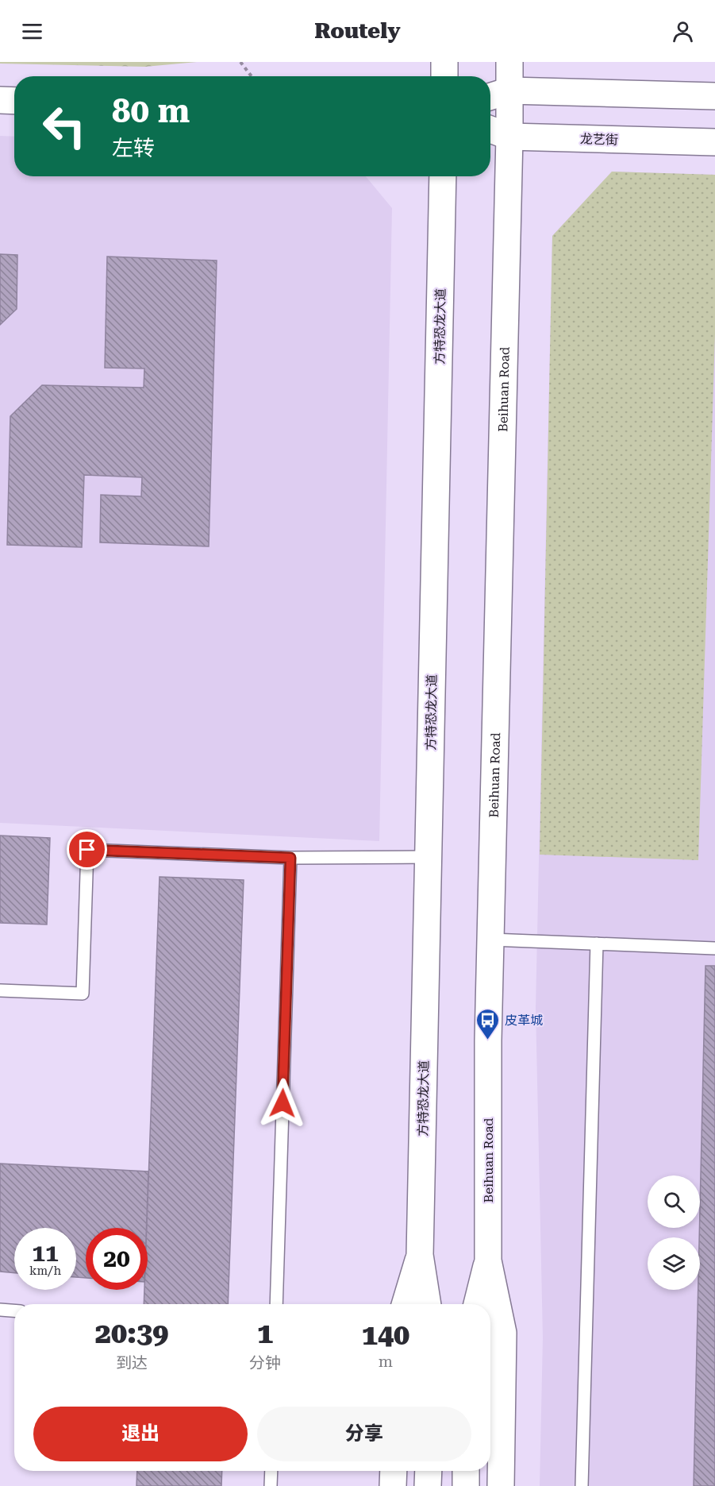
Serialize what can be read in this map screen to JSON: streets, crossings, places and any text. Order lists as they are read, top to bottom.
{
  "streets": {
    "main road": ["龙艺街", "方特恐龙大道", "Beihuan Road"]
  },
  "crossings": [
    ["龙艺街", "Beihuan Road"]
  ],
  "places": {
    "bus stop": ["皮革城"]
  },
  "page": {
    "header": "Routely",
    "turn": ["80 m", "左转"],
    "speed": "11 km/h",
    "limit": "20",
    "eta": [
      "20:39",
      "到达",
      "1",
      "分钟",
      "140",
      "m"
    ],
    "buttons": ["退出", "分享"]
  }
}
